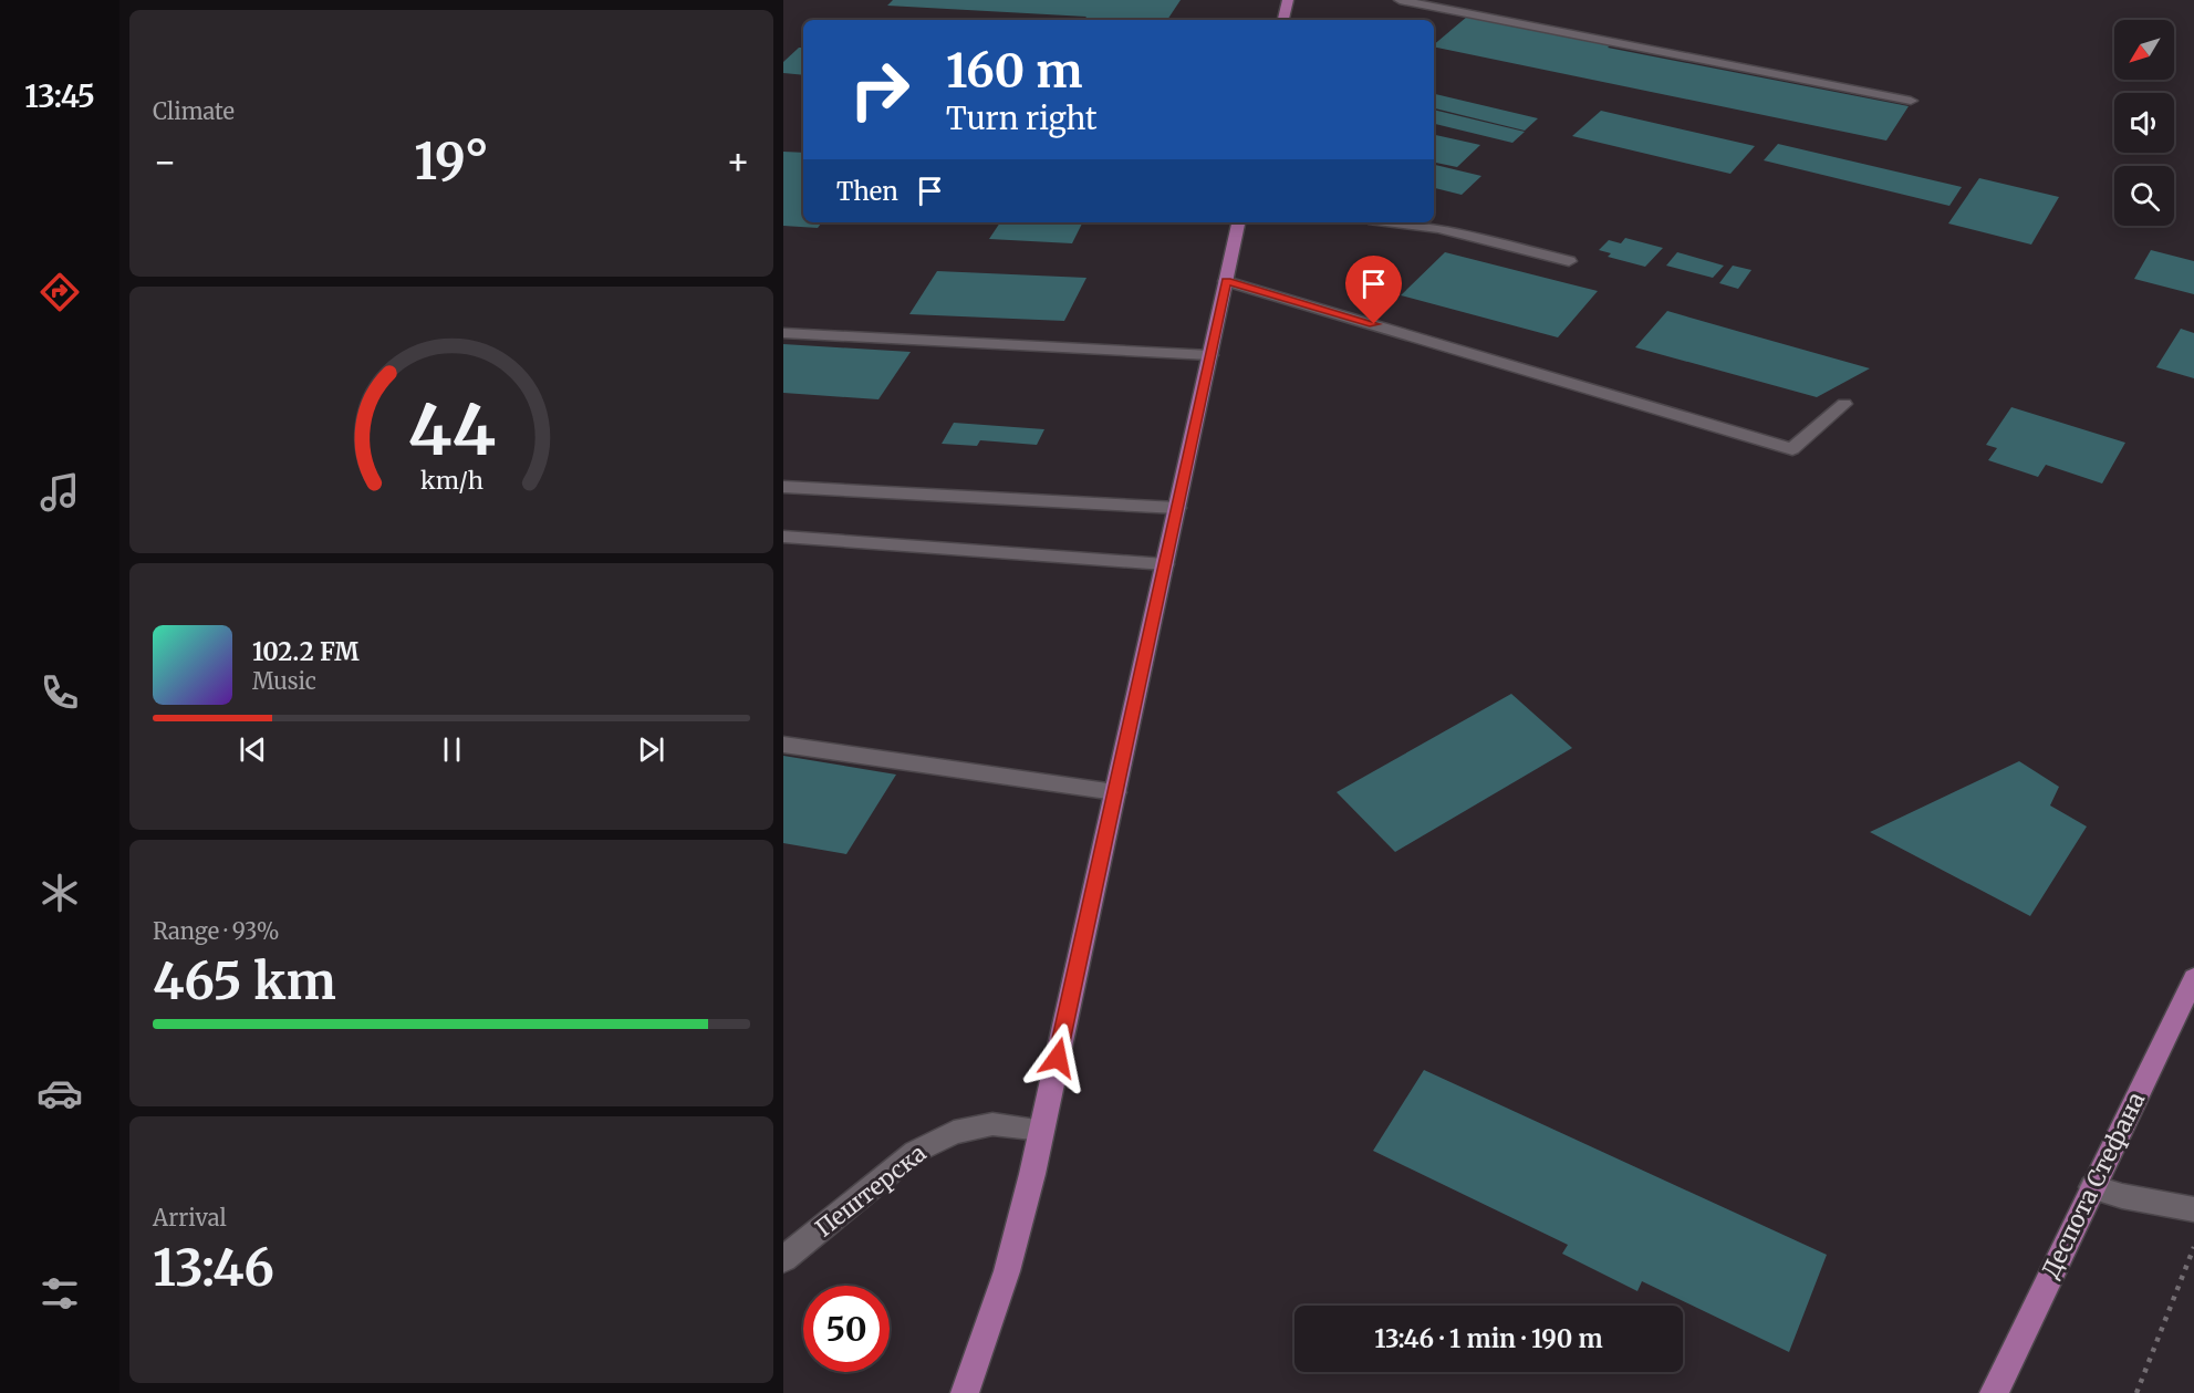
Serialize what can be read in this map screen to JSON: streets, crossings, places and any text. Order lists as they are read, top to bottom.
{
  "streets": {
    "main road": ["Деспота Стефана"],
    "street": ["Пештерска"]
  },
  "north": "bottom left",
  "page": {
    "tabs": "13:45",
    "tile": [
      "Climate",
      ["Range · 93%", "465 km"],
      ["Arrival", "13:46"]
    ],
    "turn": ["160 m", "Turn right"],
    "heat": ["−", "19°", "+"],
    "then": "Then",
    "song": ["102.2 FM", "Music"],
    "limit": "50",
    "trip": "13:46 · 1 min · 190 m",
    "gauge": ["44", "km/h"]
  }
}
